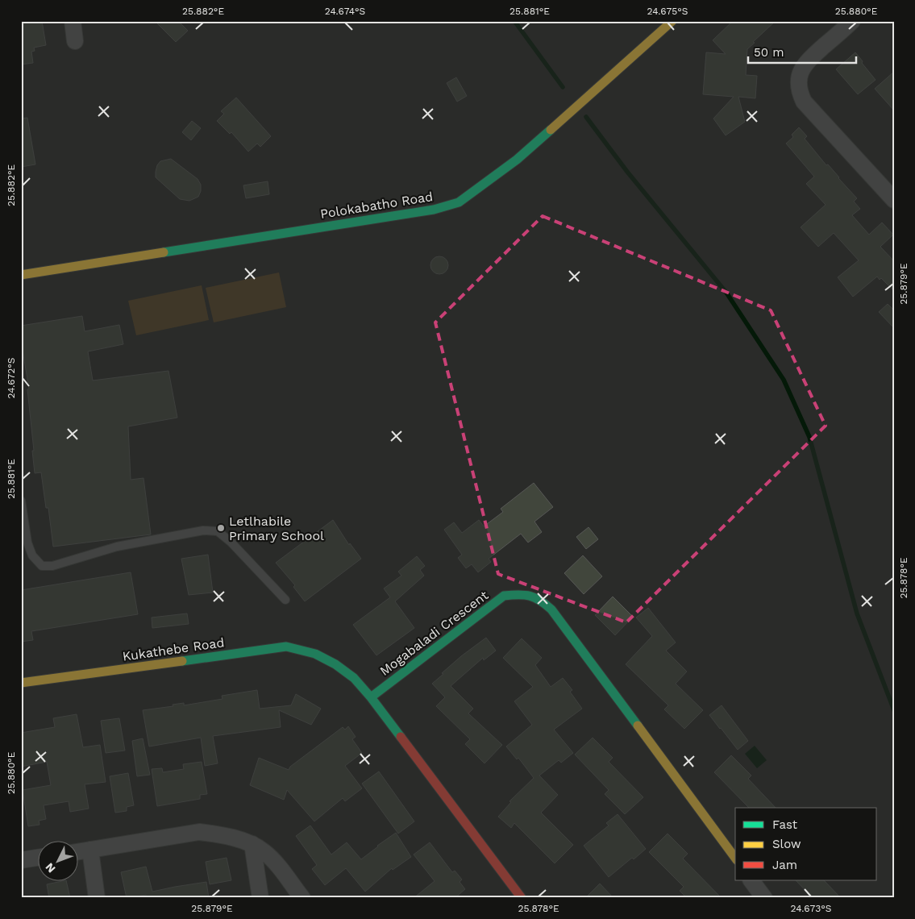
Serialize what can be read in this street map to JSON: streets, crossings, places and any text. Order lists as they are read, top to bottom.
{
  "streets": {
    "street": ["Polokabatho Road", "Mogabaladi Crescent", "Kukathebe Road"]
  },
  "crossings": [
    ["Mogabaladi Crescent", "Kukathebe Road"]
  ],
  "places": ["Letlhabile Primary School"],
  "legend": ["Fast", "Slow", "Jam"],
  "scale_bar": "50 m",
  "north": "bottom left",
  "coordinates": [
    "25.882°E",
    "24.674°S",
    "25.881°E",
    "24.675°S",
    "25.880°E",
    "25.879°E",
    "24.672°S",
    "25.878°E",
    "24.673°S"
  ]
}
